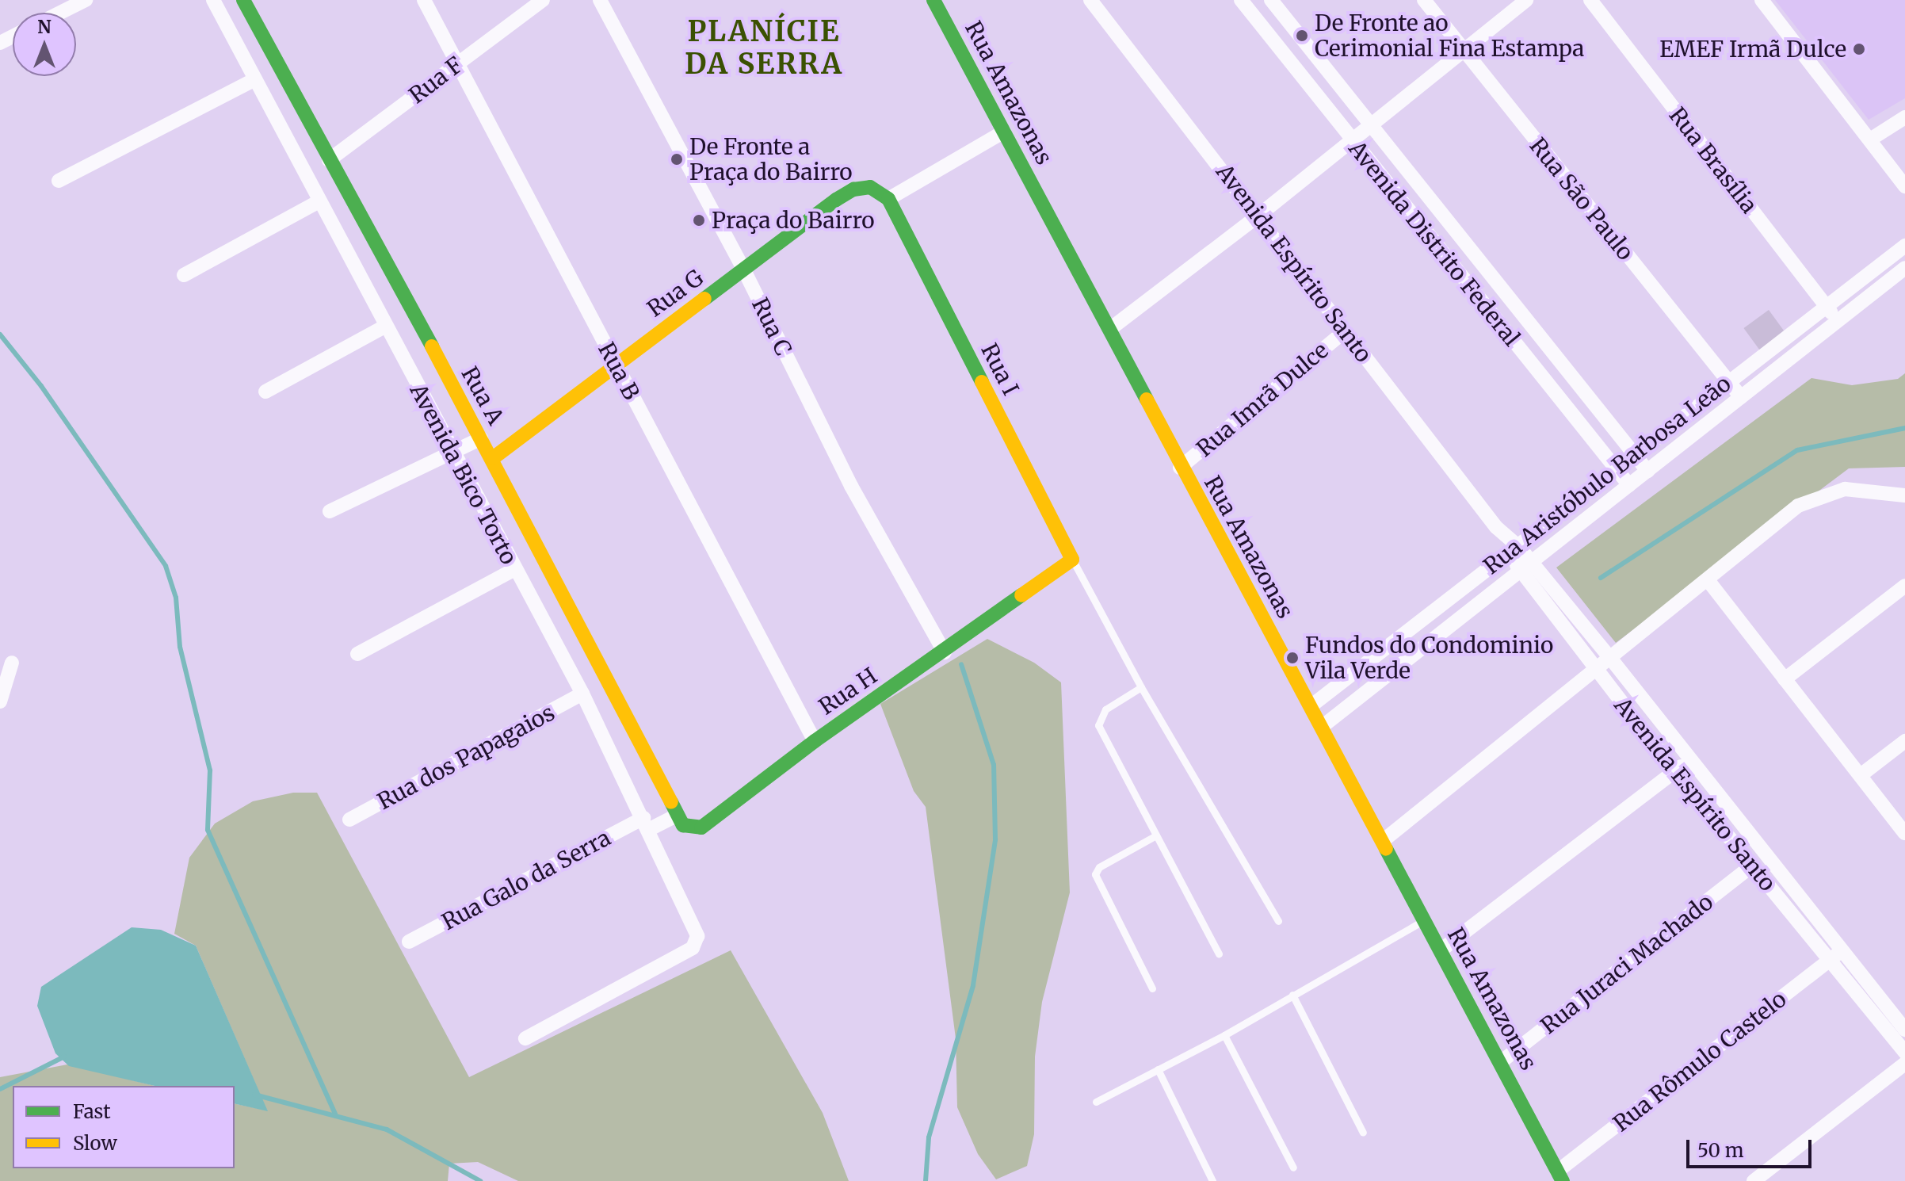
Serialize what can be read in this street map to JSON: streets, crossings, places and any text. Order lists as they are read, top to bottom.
{
  "streets": {
    "street": [
      "Rua F",
      "Rua Amazonas",
      "Rua Brasília",
      "Rua São Paulo",
      "Avenida Distrito Federal",
      "Avenida Espírito Santo",
      "Rua G",
      "Rua C",
      "Rua I",
      "Rua B",
      "Rua A",
      "Rua Imrã Dulce",
      "Avenida Bico Torto",
      "Rua Aristóbulo Barbosa Leão",
      "Rua H",
      "Rua dos Papagaios",
      "Rua Galo da Serra",
      "Rua Juraci Machado",
      "Rua Rômulo Castelo"
    ]
  },
  "crossings": [
    ["Rua F", "Rua B"],
    ["Rua F", "Rua A"],
    ["Rua Amazonas", "Rua Imrã Dulce"],
    ["Rua Amazonas", "Rua Aristóbulo Barbosa Leão"],
    ["Rua Amazonas", "Rua Juraci Machado"],
    ["Rua Amazonas", "Rua Rômulo Castelo"],
    ["Rua Brasília", "Rua Aristóbulo Barbosa Leão"],
    ["Rua São Paulo", "Rua Aristóbulo Barbosa Leão"],
    ["Avenida Distrito Federal", "Rua Aristóbulo Barbosa Leão"],
    ["Avenida Espírito Santo", "Rua Imrã Dulce"],
    ["Avenida Espírito Santo", "Rua Aristóbulo Barbosa Leão"],
    ["Avenida Espírito Santo", "Rua Juraci Machado"],
    ["Avenida Espírito Santo", "Rua Rômulo Castelo"],
    ["Rua G", "Rua C"],
    ["Rua G", "Rua I"],
    ["Rua G", "Rua B"],
    ["Rua G", "Rua A"],
    ["Rua C", "Rua H"],
    ["Rua I", "Rua H"],
    ["Rua B", "Rua H"],
    ["Rua A", "Rua H"],
    ["Avenida Bico Torto", "Rua dos Papagaios"],
    ["Avenida Bico Torto", "Rua Galo da Serra"]
  ],
  "districts": ["PLANÍCIE DA SERRA"],
  "places": [
    "De Fronte ao Cerimonial Fina Estampa",
    "EMEF Irmã Dulce",
    "De Fronte a Praça do Bairro",
    "Praça do Bairro",
    "Fundos do Condominio Vila Verde"
  ],
  "legend": ["Fast", "Slow"],
  "scale_bar": "50 m",
  "north": "top"
}
